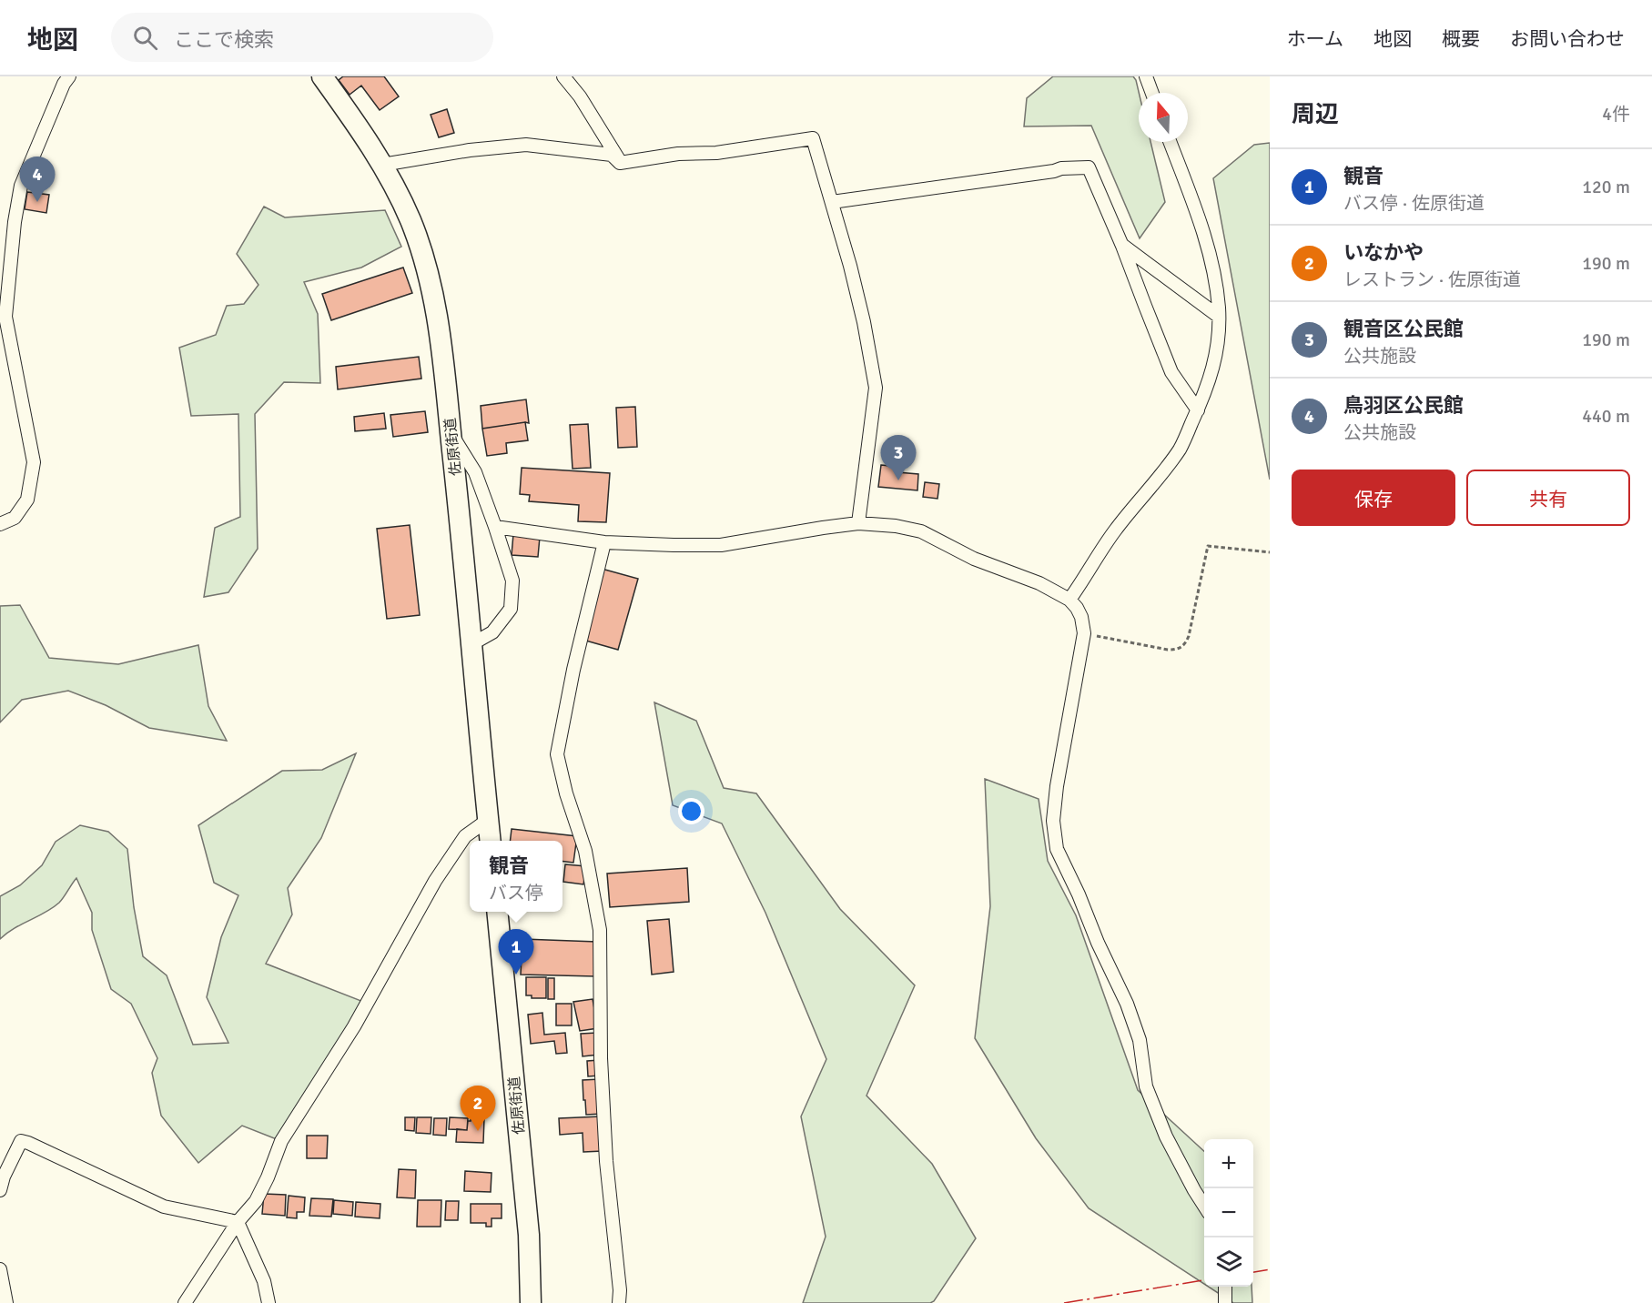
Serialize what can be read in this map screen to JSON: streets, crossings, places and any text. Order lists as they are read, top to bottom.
{
  "streets": {
    "highway": ["佐原街道"]
  },
  "north": "top",
  "page": {
    "header": "地図",
    "search": "ここで検索",
    "nav": [
      "ホーム",
      "地図",
      "概要",
      "お問い合わせ"
    ],
    "heading": ["周辺", "4件"],
    "list": [
      {
        "mark": "1",
        "name": "観音",
        "note": "バス停 · 佐原街道",
        "value": "120 m"
      },
      {
        "mark": "2",
        "name": "いなかや",
        "note": "レストラン · 佐原街道",
        "value": "190 m"
      },
      {
        "mark": "3",
        "name": "観音区公民館",
        "note": "公共施設",
        "value": "190 m"
      },
      {
        "mark": "4",
        "name": "鳥羽区公民館",
        "note": "公共施設",
        "value": "440 m"
      }
    ],
    "pins": [
      "4",
      "3",
      "1",
      "2"
    ],
    "buttons": ["保存", "共有"],
    "popup": ["観音", "バス停"],
    "map_buttons": ["+", "−"]
  }
}
